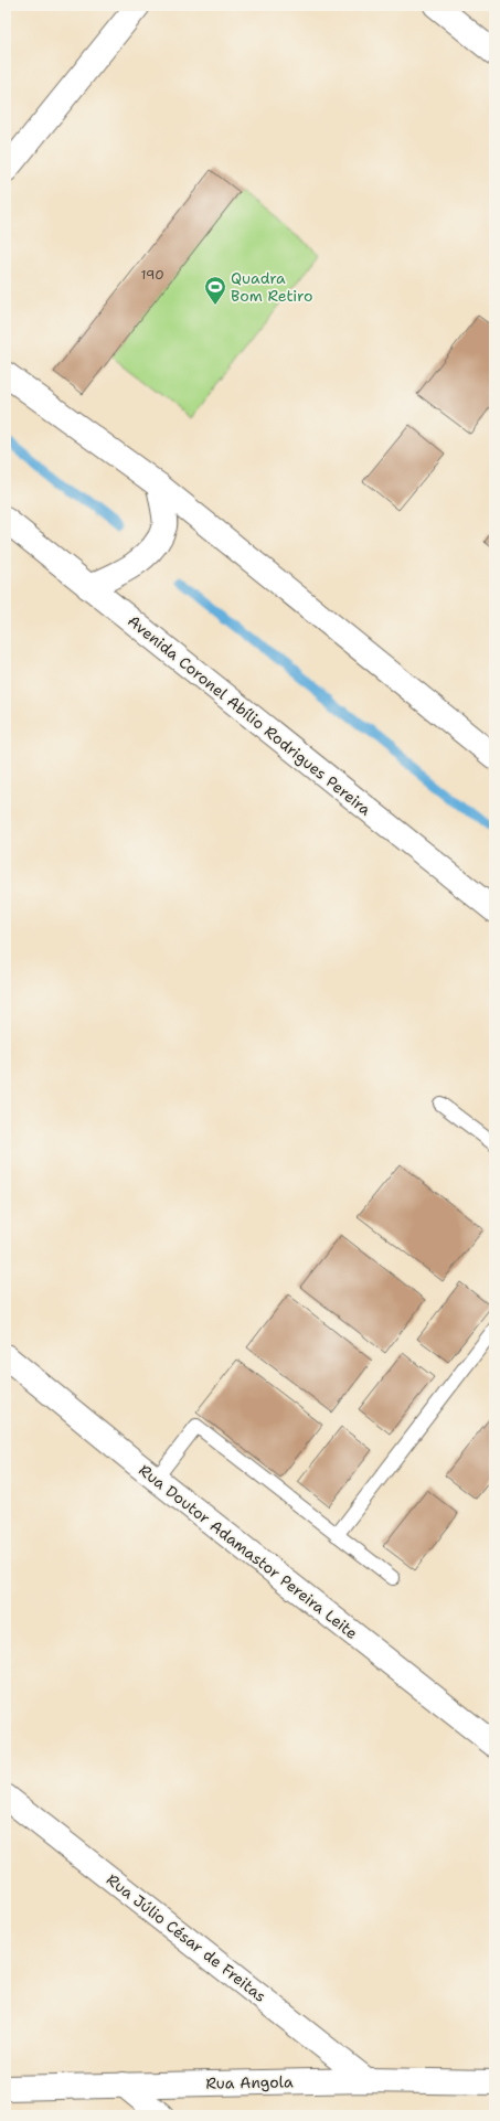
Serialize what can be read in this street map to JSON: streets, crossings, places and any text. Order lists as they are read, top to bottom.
{
  "streets": {
    "street": [
      "Avenida Coronel Abílio Rodrigues Pereira",
      "Rua Doutor Adamastor Pereira Leite",
      "Rua Júlio César de Freitas",
      "Rua Angola"
    ]
  },
  "crossings": [
    ["Rua Júlio César de Freitas", "Rua Angola"]
  ],
  "places": {
    "sports": ["Quadra Bom Retiro"]
  },
  "house_numbers": ["190"]
}
